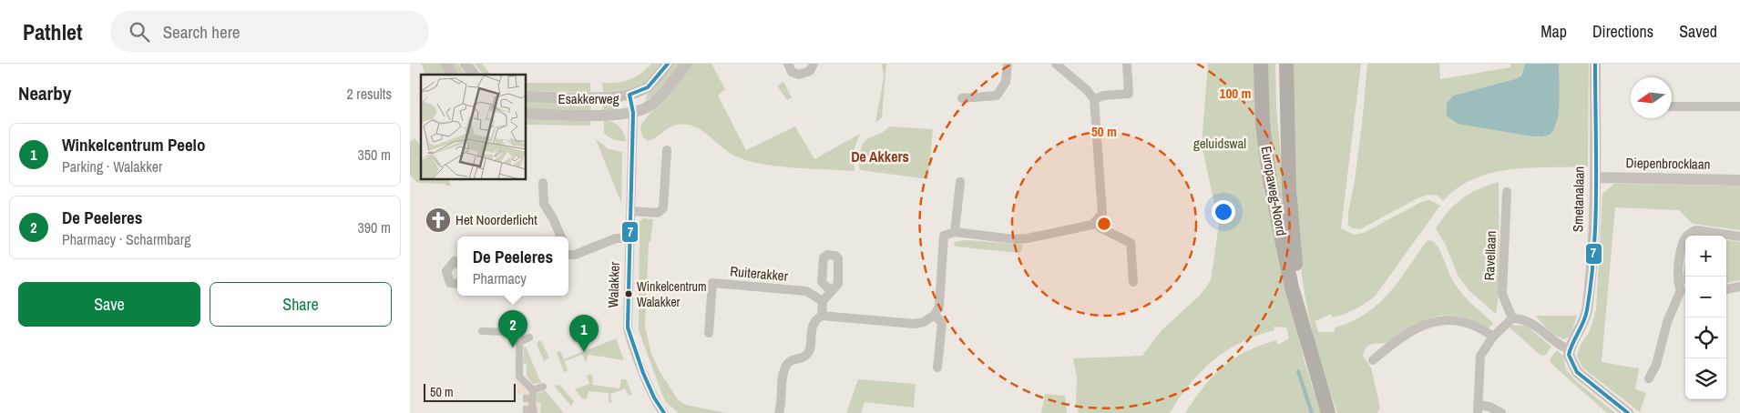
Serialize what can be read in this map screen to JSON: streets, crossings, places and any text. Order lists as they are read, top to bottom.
{
  "streets": {
    "main road": ["Europaweg-Noord"],
    "street": [
      "Esakkerweg",
      "Diepenbrocklaan",
      "Smetanalaan",
      "Ravellaan",
      "Ruiterakker",
      "Walakker"
    ]
  },
  "crossings": [
    ["Esakkerweg", "Walakker"],
    ["Diepenbrocklaan", "Smetanalaan"]
  ],
  "districts": ["De Akkers"],
  "parks": ["geluidswal"],
  "places": {
    "church": ["Het Noorderlicht"],
    "other": ["Winkelcentrum Walakker"]
  },
  "lines": ["transit line 7"],
  "scale_bar": "50 m",
  "north": "left",
  "page": {
    "header": "Pathlet",
    "search": "Search here",
    "nav": ["Map", "Directions", "Saved"],
    "heading": ["Nearby", "2 results"],
    "list": [
      {
        "mark": "1",
        "name": "Winkelcentrum Peelo",
        "note": "Parking · Walakker",
        "value": "350 m"
      },
      {
        "mark": "2",
        "name": "De Peeleres",
        "note": "Pharmacy · Scharmbarg",
        "value": "390 m"
      }
    ],
    "map_buttons": ["+", "−"],
    "popup": ["De Peeleres", "Pharmacy"],
    "buttons": ["Save", "Share"],
    "pins": ["2", "1"],
    "scale": "50 m"
  },
  "rings": ["100 m", "50 m"]
}
